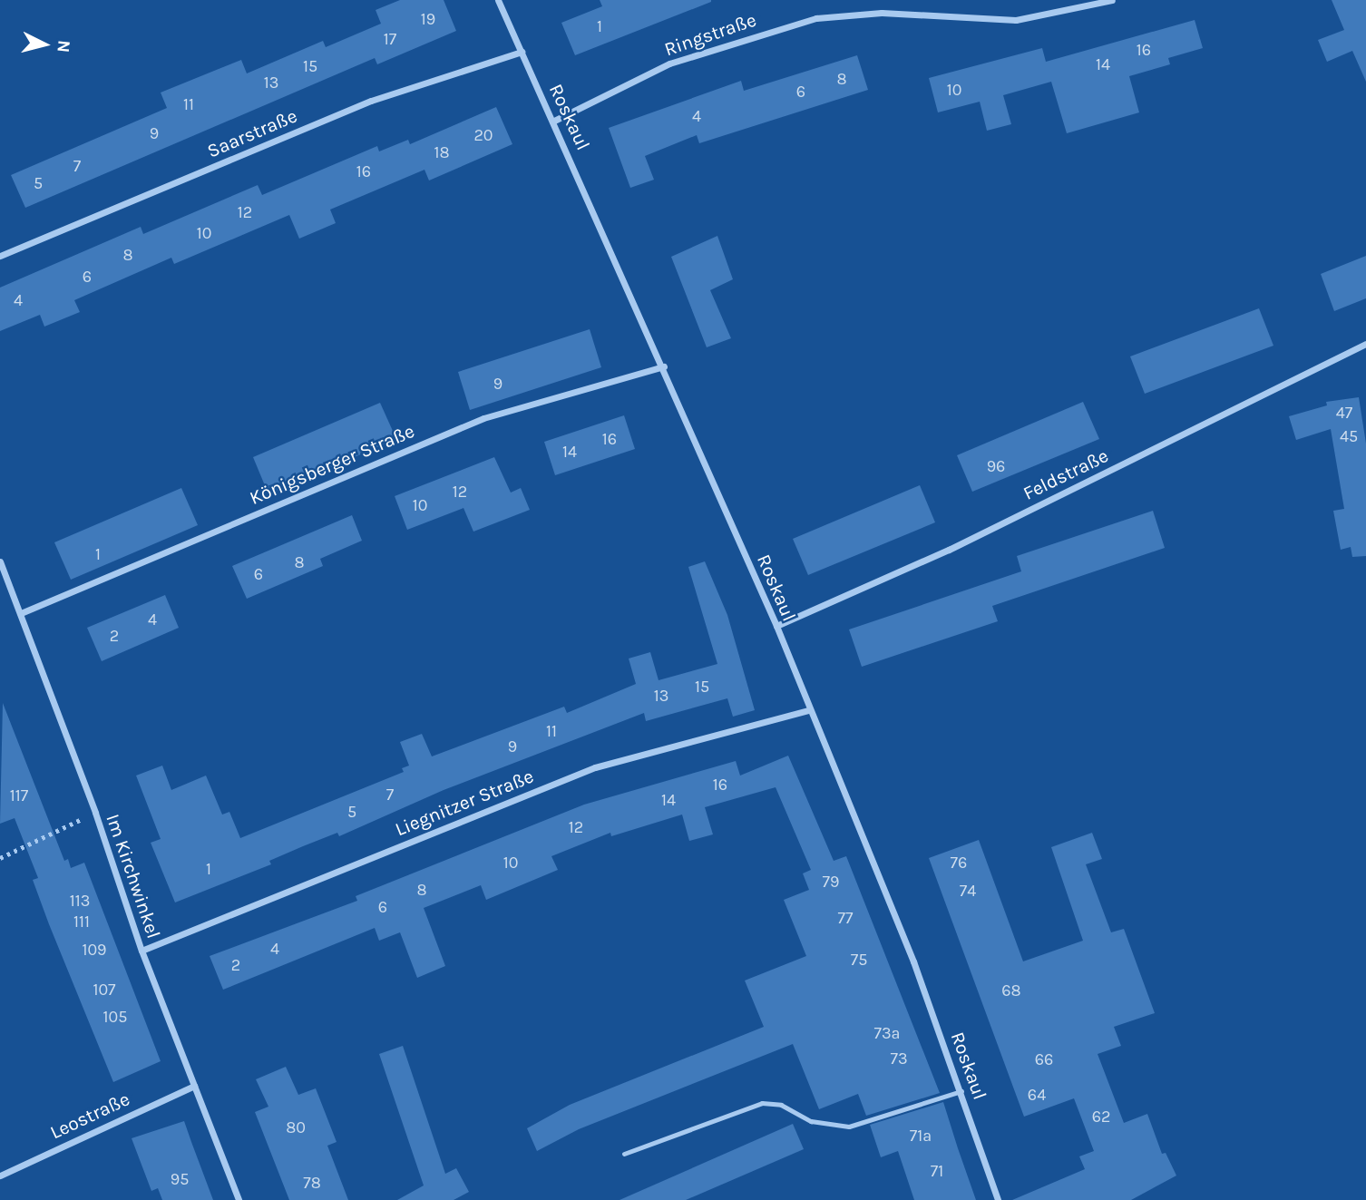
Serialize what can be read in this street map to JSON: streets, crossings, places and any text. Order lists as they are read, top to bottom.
{
  "streets": {
    "street": [
      "Ringstraße",
      "Roskaul",
      "Saarstraße",
      "Königsberger Straße",
      "Feldstraße",
      "Liegnitzer Straße",
      "Im Kirchwinkel",
      "Leostraße"
    ]
  },
  "crossings": [
    ["Ringstraße", "Roskaul"],
    ["Roskaul", "Saarstraße"],
    ["Roskaul", "Königsberger Straße"],
    ["Roskaul", "Feldstraße"],
    ["Roskaul", "Liegnitzer Straße"],
    ["Königsberger Straße", "Im Kirchwinkel"],
    ["Liegnitzer Straße", "Im Kirchwinkel"],
    ["Im Kirchwinkel", "Leostraße"]
  ],
  "house_numbers": [
    "19",
    "1",
    "17",
    "16",
    "14",
    "15",
    "8",
    "13",
    "10",
    "6",
    "11",
    "4",
    "9",
    "20",
    "18",
    "7",
    "16",
    "5",
    "12",
    "10",
    "8",
    "6",
    "4",
    "9",
    "47",
    "45",
    "16",
    "14",
    "96",
    "12",
    "10",
    "1",
    "8",
    "6",
    "4",
    "2",
    "15",
    "13",
    "11",
    "9",
    "16",
    "7",
    "117",
    "14",
    "5",
    "12",
    "10",
    "76",
    "1",
    "79",
    "8",
    "74",
    "113",
    "6",
    "77",
    "111",
    "4",
    "109",
    "75",
    "2",
    "107",
    "68",
    "105",
    "73a",
    "73",
    "66",
    "64",
    "62",
    "80",
    "71a",
    "71",
    "95",
    "78"
  ],
  "north": "right"
}
